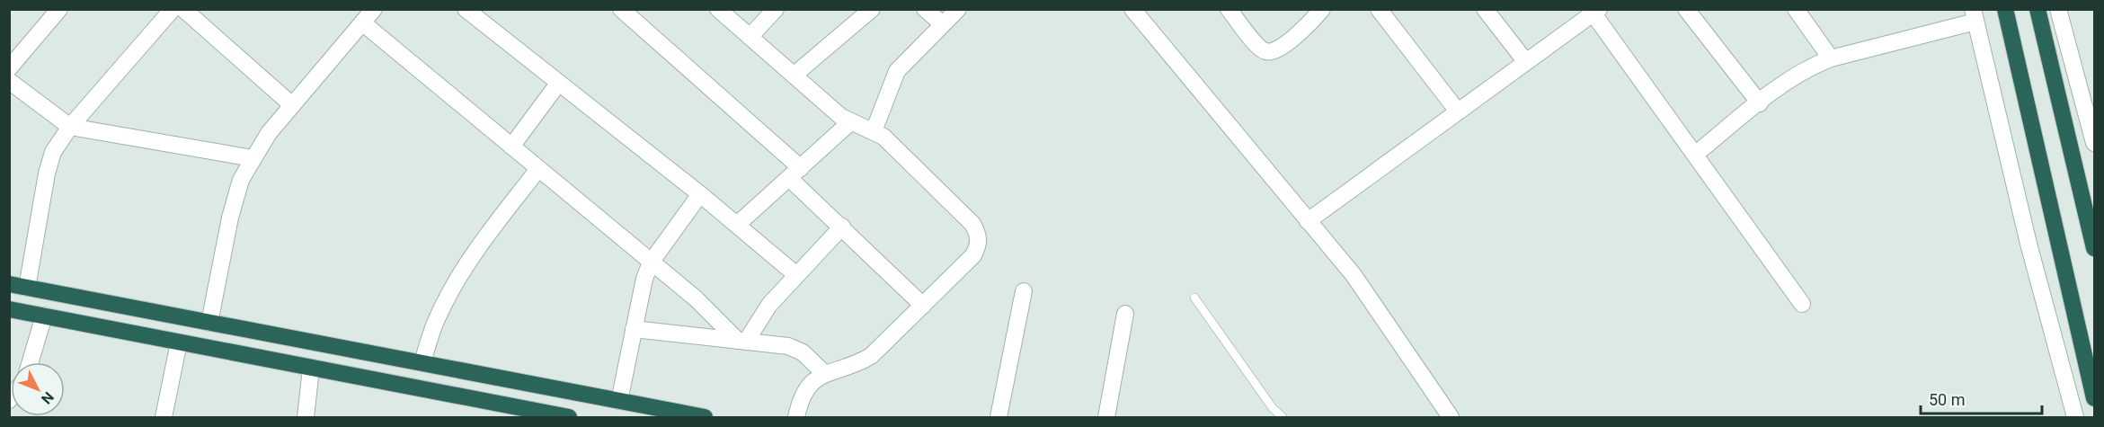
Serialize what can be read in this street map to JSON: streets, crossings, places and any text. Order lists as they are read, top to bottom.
{
  "scale_bar": "50 m",
  "north": "bottom right"
}
